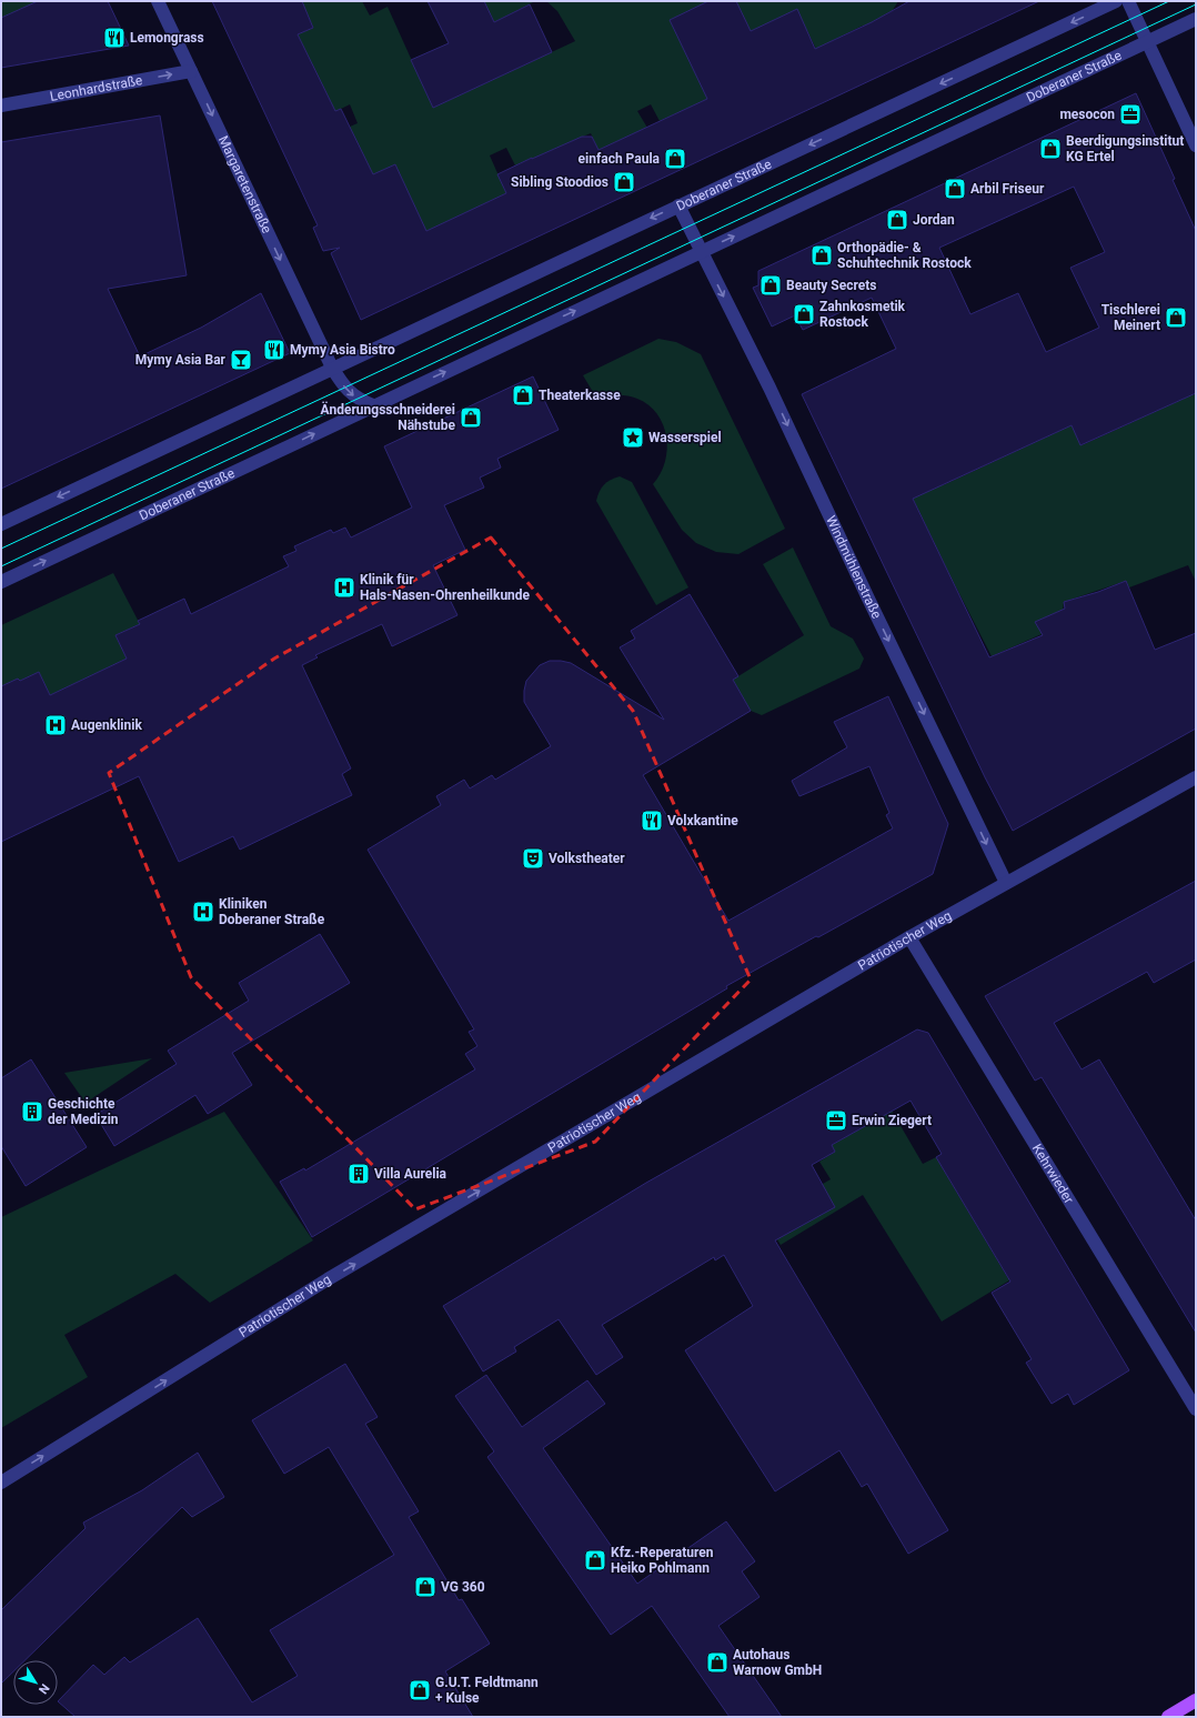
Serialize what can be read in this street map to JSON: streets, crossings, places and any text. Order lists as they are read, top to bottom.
{
  "streets": {
    "street": [
      "Doberaner Straße",
      "Leonhardstraße",
      "Margaretenstraße",
      "Windmühlenstraße",
      "Patriotischer Weg",
      "Kehrwieder"
    ]
  },
  "crossings": [
    ["Doberaner Straße", "Margaretenstraße"],
    ["Doberaner Straße", "Windmühlenstraße"],
    ["Leonhardstraße", "Margaretenstraße"],
    ["Windmühlenstraße", "Patriotischer Weg"],
    ["Patriotischer Weg", "Kehrwieder"]
  ],
  "one_way": [
    "Leonhardstraße",
    "Margaretenstraße",
    "Windmühlenstraße",
    "Patriotischer Weg"
  ],
  "places": {
    "restaurant": ["Lemongrass", "Mymy Asia Bistro", "Volxkantine"],
    "office": ["mesocon", "Erwin Ziegert"],
    "shop": [
      "Beerdigungsinstitut KG Ertel",
      "einfach Paula",
      "Sibling Stoodios",
      "Arbil Friseur",
      "Jordan",
      "Orthopädie- & Schuhtechnik Rostock",
      "Beauty Secrets",
      "Zahnkosmetik Rostock",
      "Tischlerei Meinert",
      "Theaterkasse",
      "Änderungsschneiderei Nähstube",
      "Kfz.-Reperaturen Heiko Pohlmann",
      "VG 360",
      "Autohaus Warnow GmbH",
      "G.U.T. Feldtmann + Kulse"
    ],
    "bar": ["Mymy Asia Bar"],
    "place": ["Wasserspiel"],
    "hospital": ["Klinik für Hals-Nasen-Ohrenheilkunde", "Augenklinik", "Kliniken Doberaner Straße"],
    "theatre": ["Volkstheater"],
    "building": ["Geschichte der Medizin", "Villa Aurelia"]
  },
  "north": "bottom right"
}
